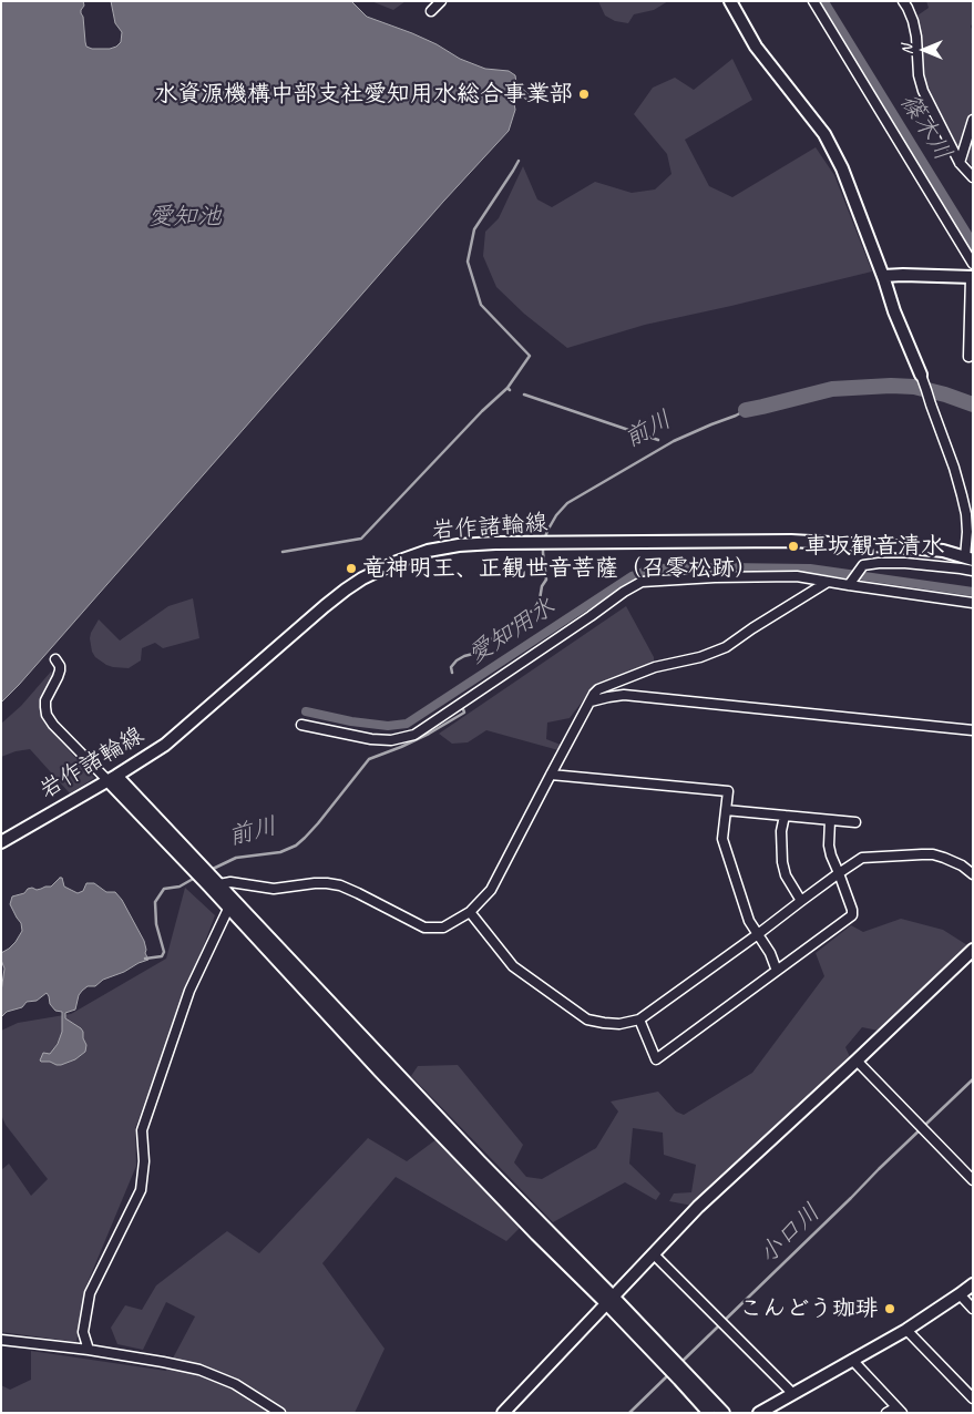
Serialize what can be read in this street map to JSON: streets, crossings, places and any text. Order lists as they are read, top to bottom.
{
  "streets": {
    "street": ["岩作諸輪線"]
  },
  "water": [
    "篠木川",
    "愛知池",
    "前川",
    "愛知用水",
    "小口川"
  ],
  "places": [
    "水資源機構中部支社愛知用水総合事業部",
    "車坂観音清水",
    "竜神明王、正観世音菩薩（召零松跡）",
    "こんどう珈琲"
  ],
  "north": "left"
}
